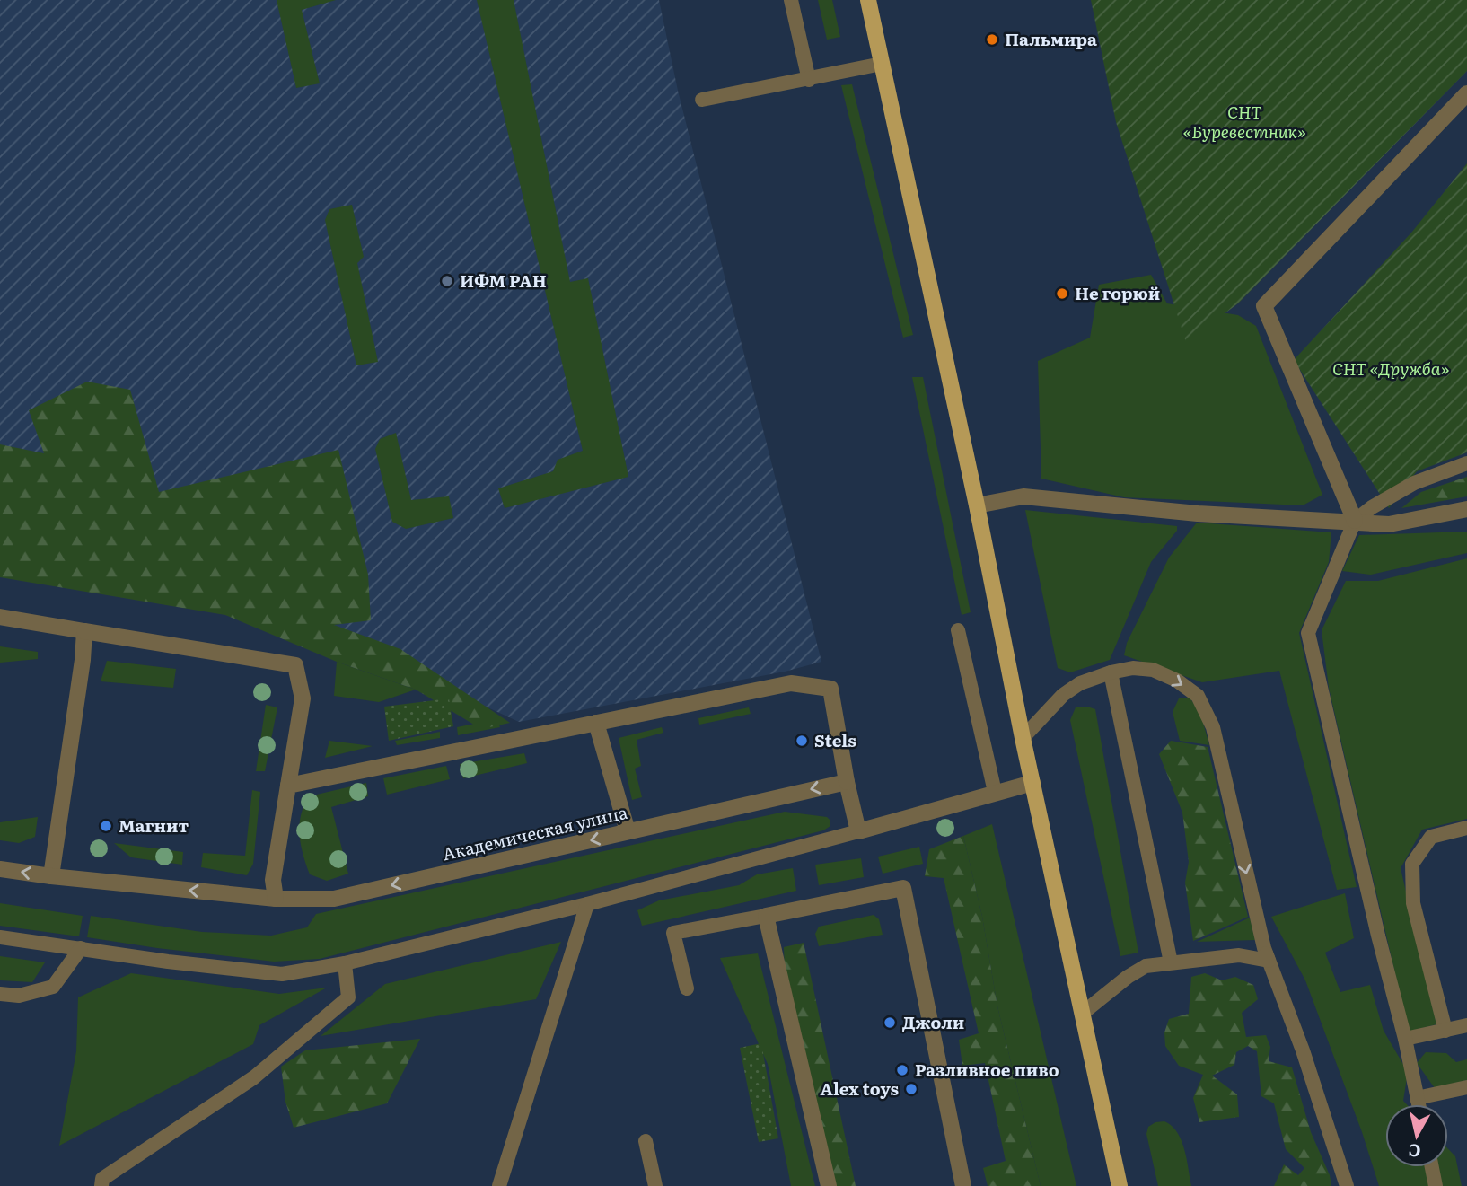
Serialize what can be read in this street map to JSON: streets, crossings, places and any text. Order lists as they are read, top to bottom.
{
  "streets": {
    "street": ["Академическая улица"]
  },
  "parks": ["СНТ «Буревестник»", "СНТ «Дружба»"],
  "places": [
    "Пальмира",
    "ИФМ РАН",
    "Не горюй",
    "Stels",
    "Магнит",
    "Джоли",
    "Разливное пиво",
    "Alex toys"
  ],
  "north": "bottom"
}
